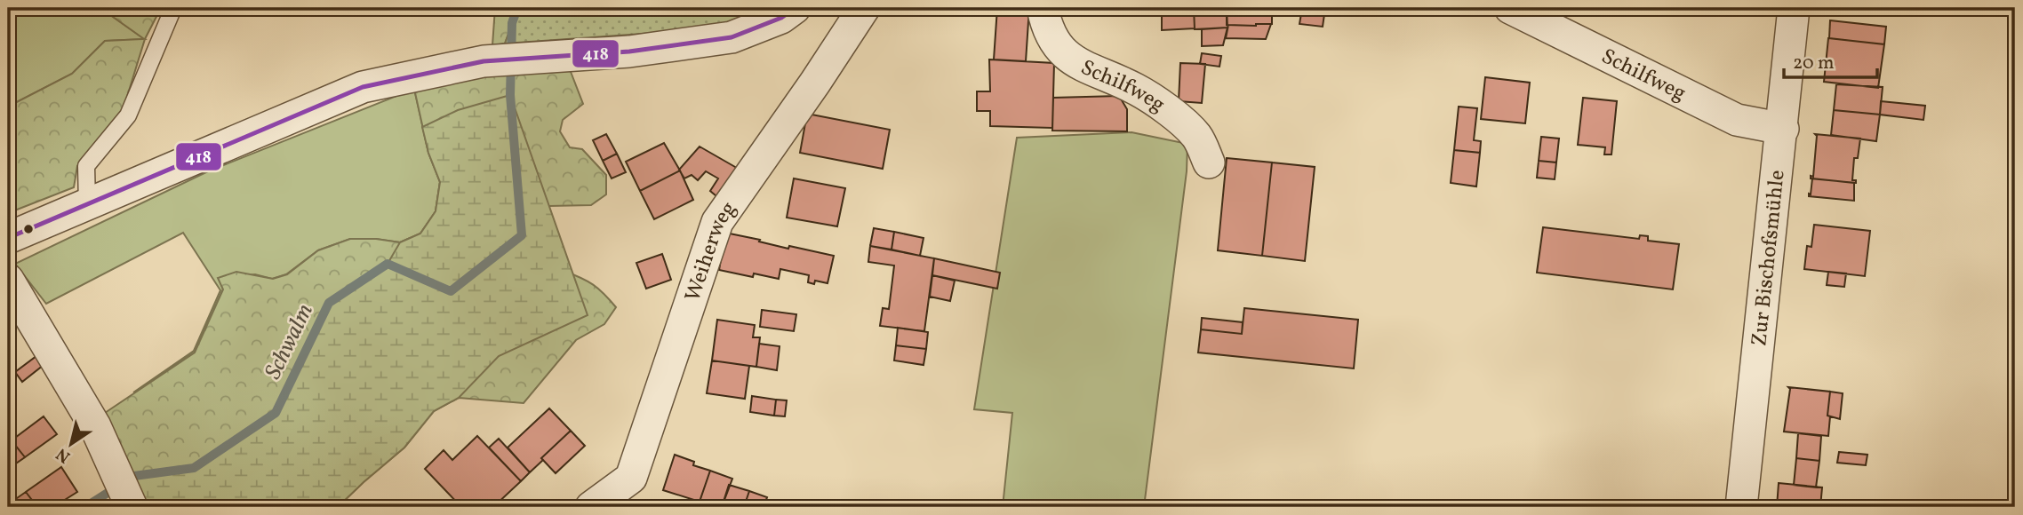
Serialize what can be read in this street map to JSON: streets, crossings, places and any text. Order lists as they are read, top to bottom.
{
  "streets": {
    "street": ["Schilfweg", "Weiherweg", "Zur Bischofsmühle"]
  },
  "crossings": [
    ["Schilfweg", "Zur Bischofsmühle"]
  ],
  "water": ["Schwalm"],
  "lines": ["transit line 418"],
  "scale_bar": "20 m",
  "north": "bottom left"
}
